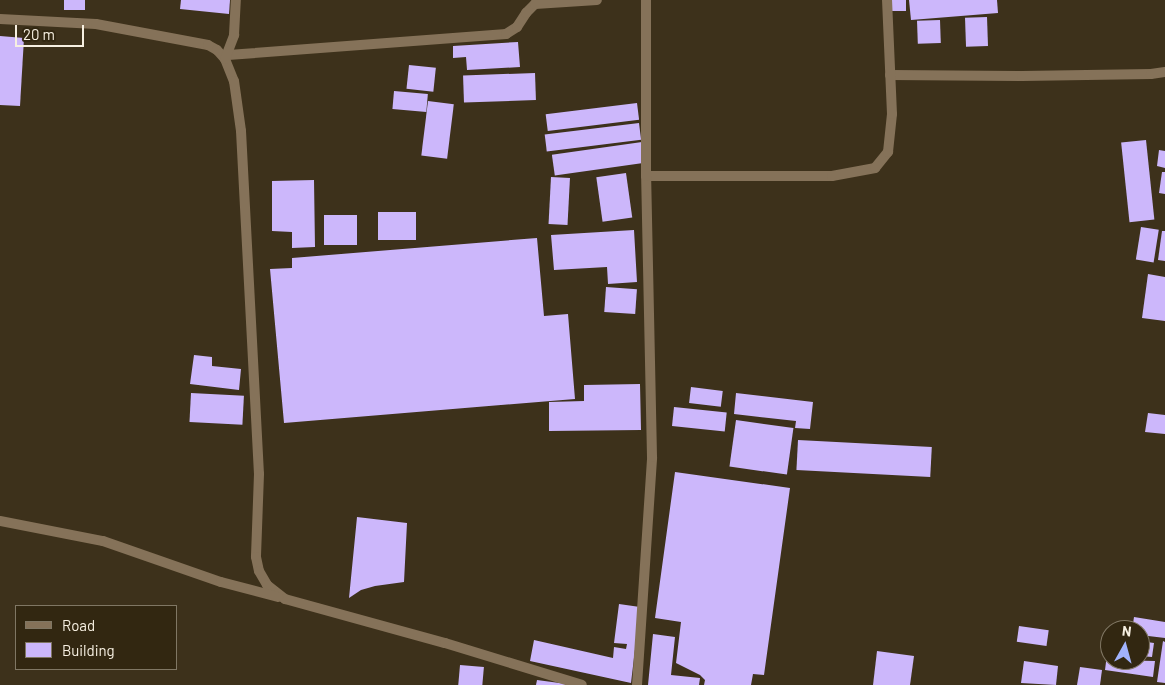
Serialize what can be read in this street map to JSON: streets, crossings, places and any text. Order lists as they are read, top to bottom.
{
  "legend": ["Road", "Building"],
  "scale_bar": "20 m",
  "north": "top"
}
